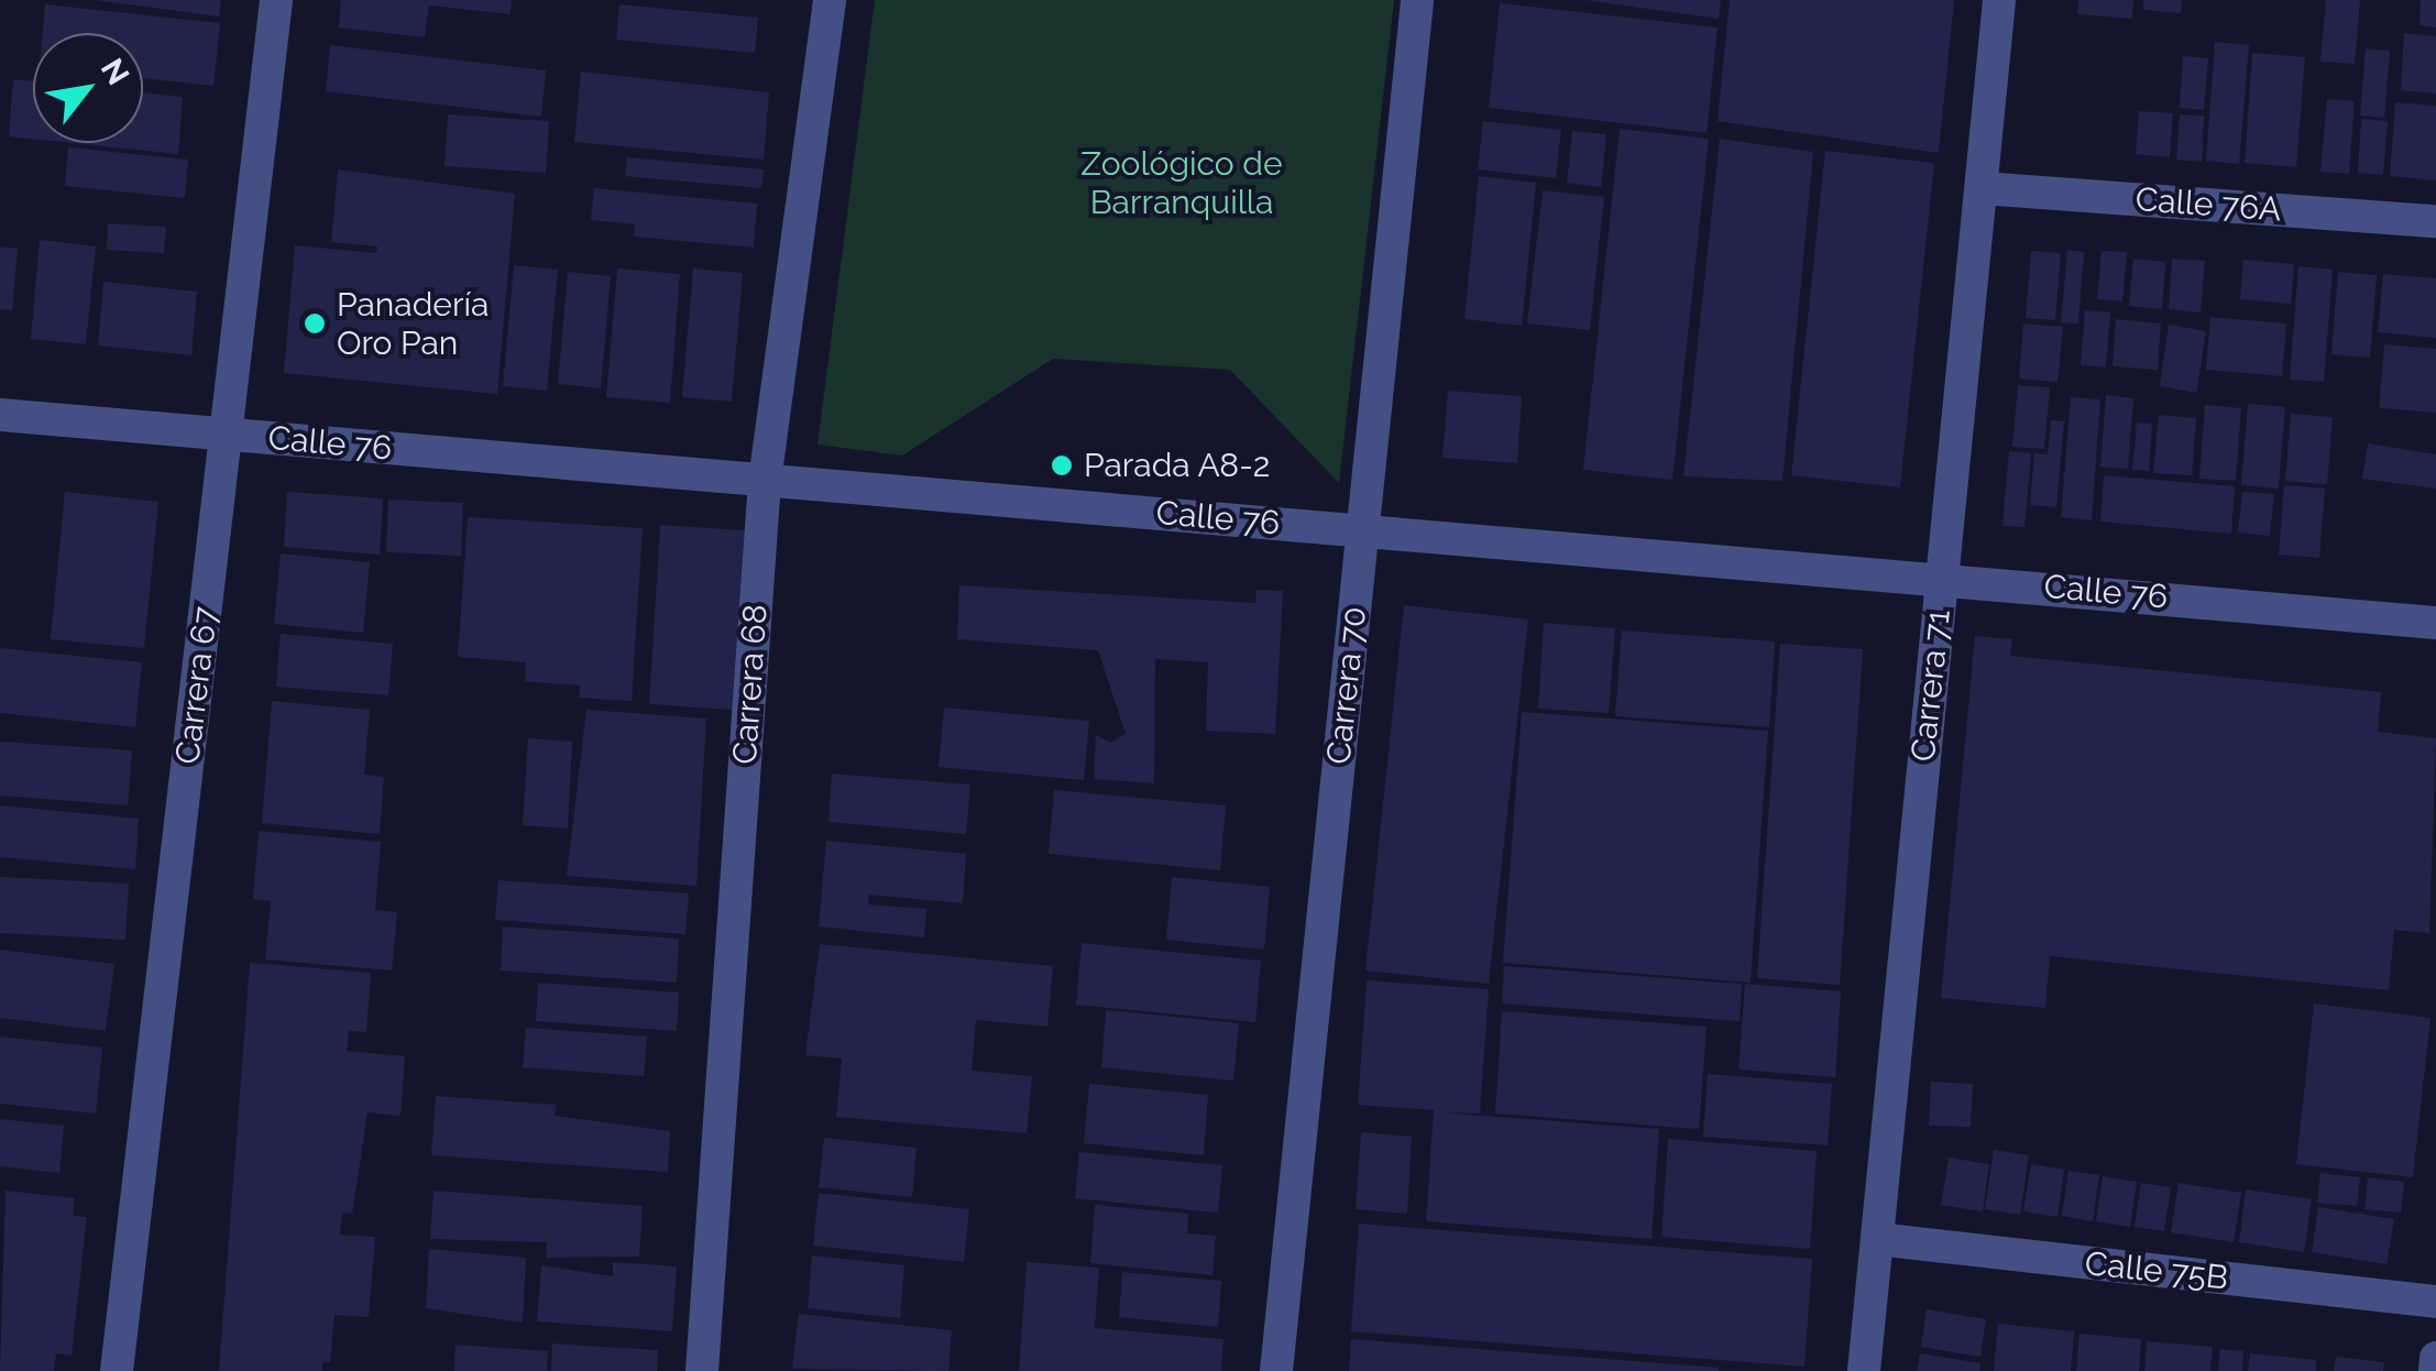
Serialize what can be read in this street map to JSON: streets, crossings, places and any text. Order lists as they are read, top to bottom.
{
  "streets": {
    "street": [
      "Calle 76A",
      "Calle 76",
      "Carrera 68",
      "Carrera 67",
      "Carrera 70",
      "Carrera 71",
      "Calle 75B"
    ]
  },
  "crossings": [
    ["Calle 76A", "Carrera 71"],
    ["Calle 76", "Carrera 68"],
    ["Calle 76", "Carrera 67"],
    ["Calle 76", "Carrera 70"],
    ["Calle 76", "Carrera 71"],
    ["Carrera 71", "Calle 75B"]
  ],
  "parks": ["Zoológico de Barranquilla"],
  "places": ["Panadería Oro Pan", "Parada A8-2"],
  "north": "top right"
}
